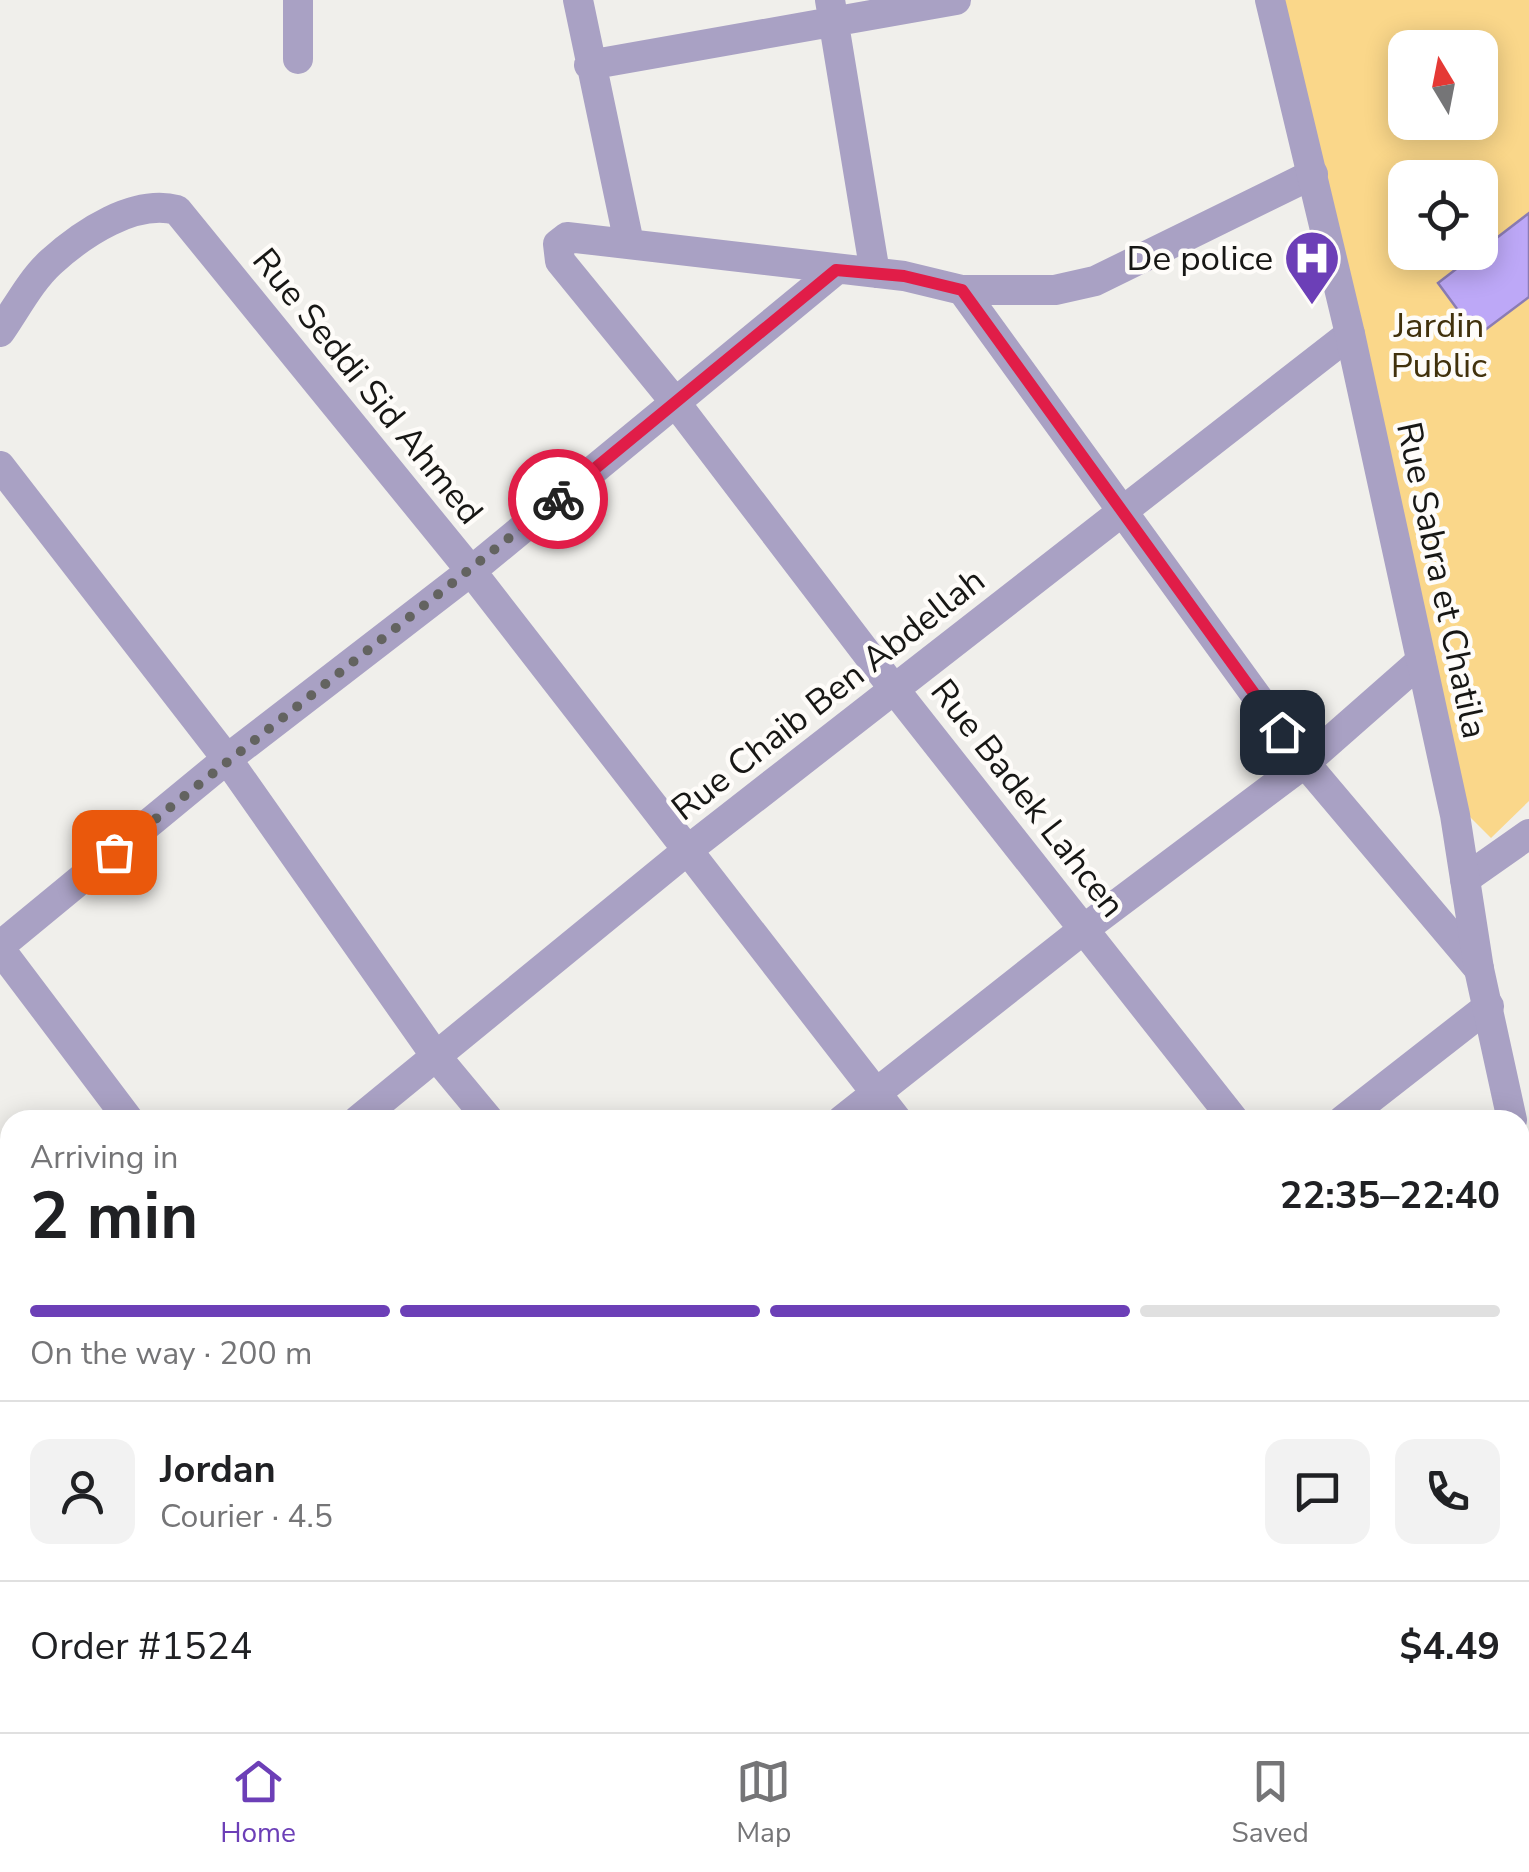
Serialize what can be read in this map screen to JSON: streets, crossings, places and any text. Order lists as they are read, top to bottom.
{
  "streets": {
    "street": [
      "Rue Seddi Sid Ahmed",
      "Rue Sabra et Chatila",
      "Rue Chaib Ben Abdellah",
      "Rue Badek Lahcen"
    ]
  },
  "crossings": [
    ["Rue Seddi Sid Ahmed", "Rue Chaib Ben Abdellah"],
    ["Rue Sabra et Chatila", "Rue Chaib Ben Abdellah"],
    ["Rue Chaib Ben Abdellah", "Rue Badek Lahcen"]
  ],
  "parks": ["Jardin Public"],
  "places": {
    "hospital": ["De police"]
  },
  "north": "top",
  "page": {
    "heading": ["2 min", "Arriving in", "22:35–22:40"],
    "panel": [
      "Jordan",
      "Courier · 4.5",
      "Order #1524",
      "$4.49"
    ],
    "bar": "On the way · 200 m",
    "tabs": ["Home", "Map", "Saved"]
  }
}
